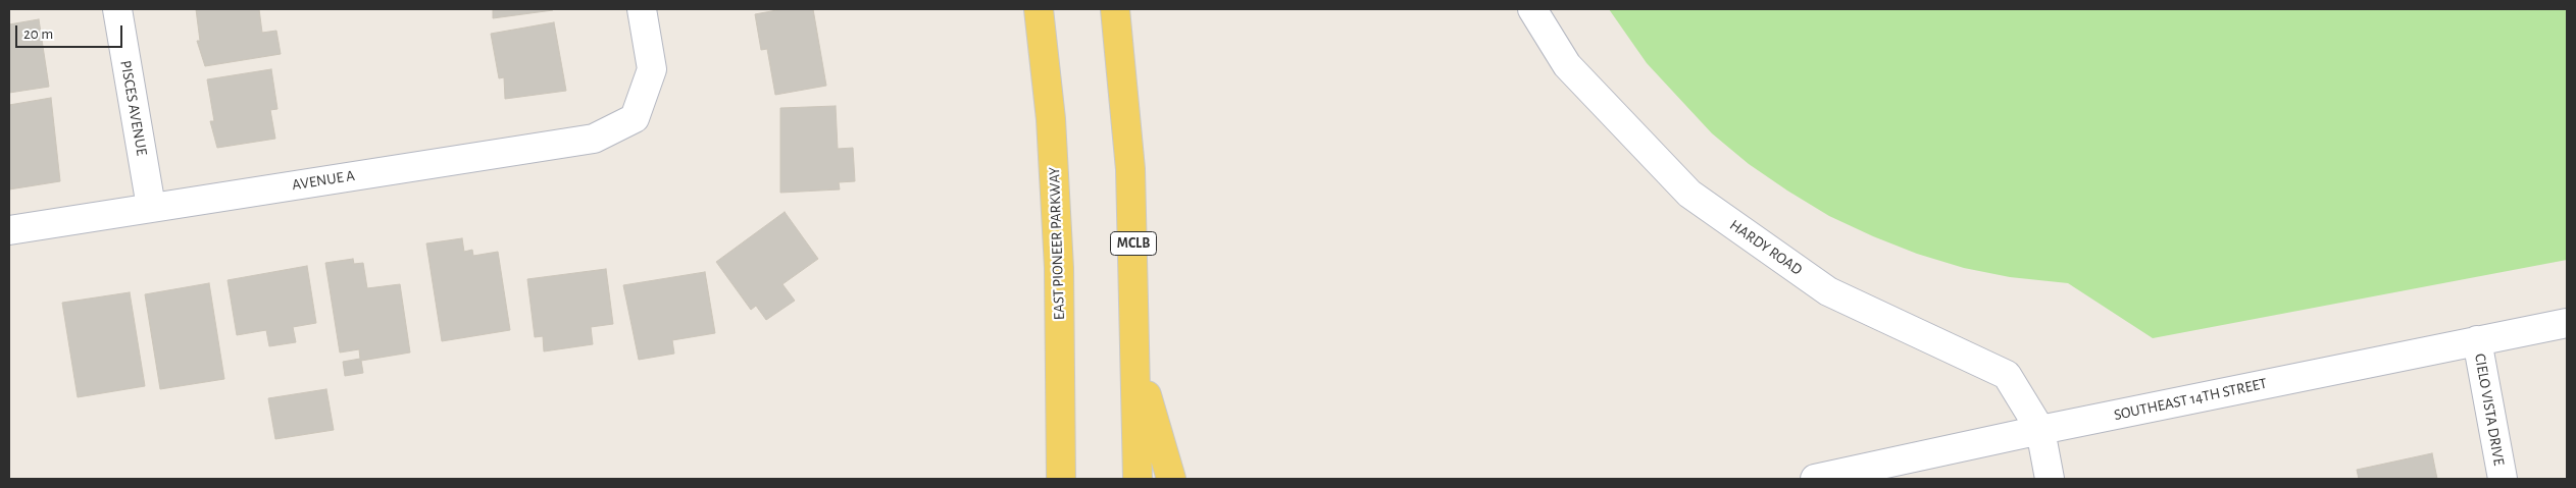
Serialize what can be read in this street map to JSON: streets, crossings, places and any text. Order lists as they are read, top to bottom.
{
  "streets": {
    "main road": ["EAST PIONEER PARKWAY", "MCLB"],
    "street": [
      "PISCES AVENUE",
      "AVENUE A",
      "HARDY ROAD",
      "SOUTHEAST 14TH STREET",
      "CIELO VISTA DRIVE"
    ]
  },
  "crossings": [
    ["PISCES AVENUE", "AVENUE A"],
    ["HARDY ROAD", "SOUTHEAST 14TH STREET"],
    ["SOUTHEAST 14TH STREET", "CIELO VISTA DRIVE"]
  ],
  "scale_bar": "20 m"
}
